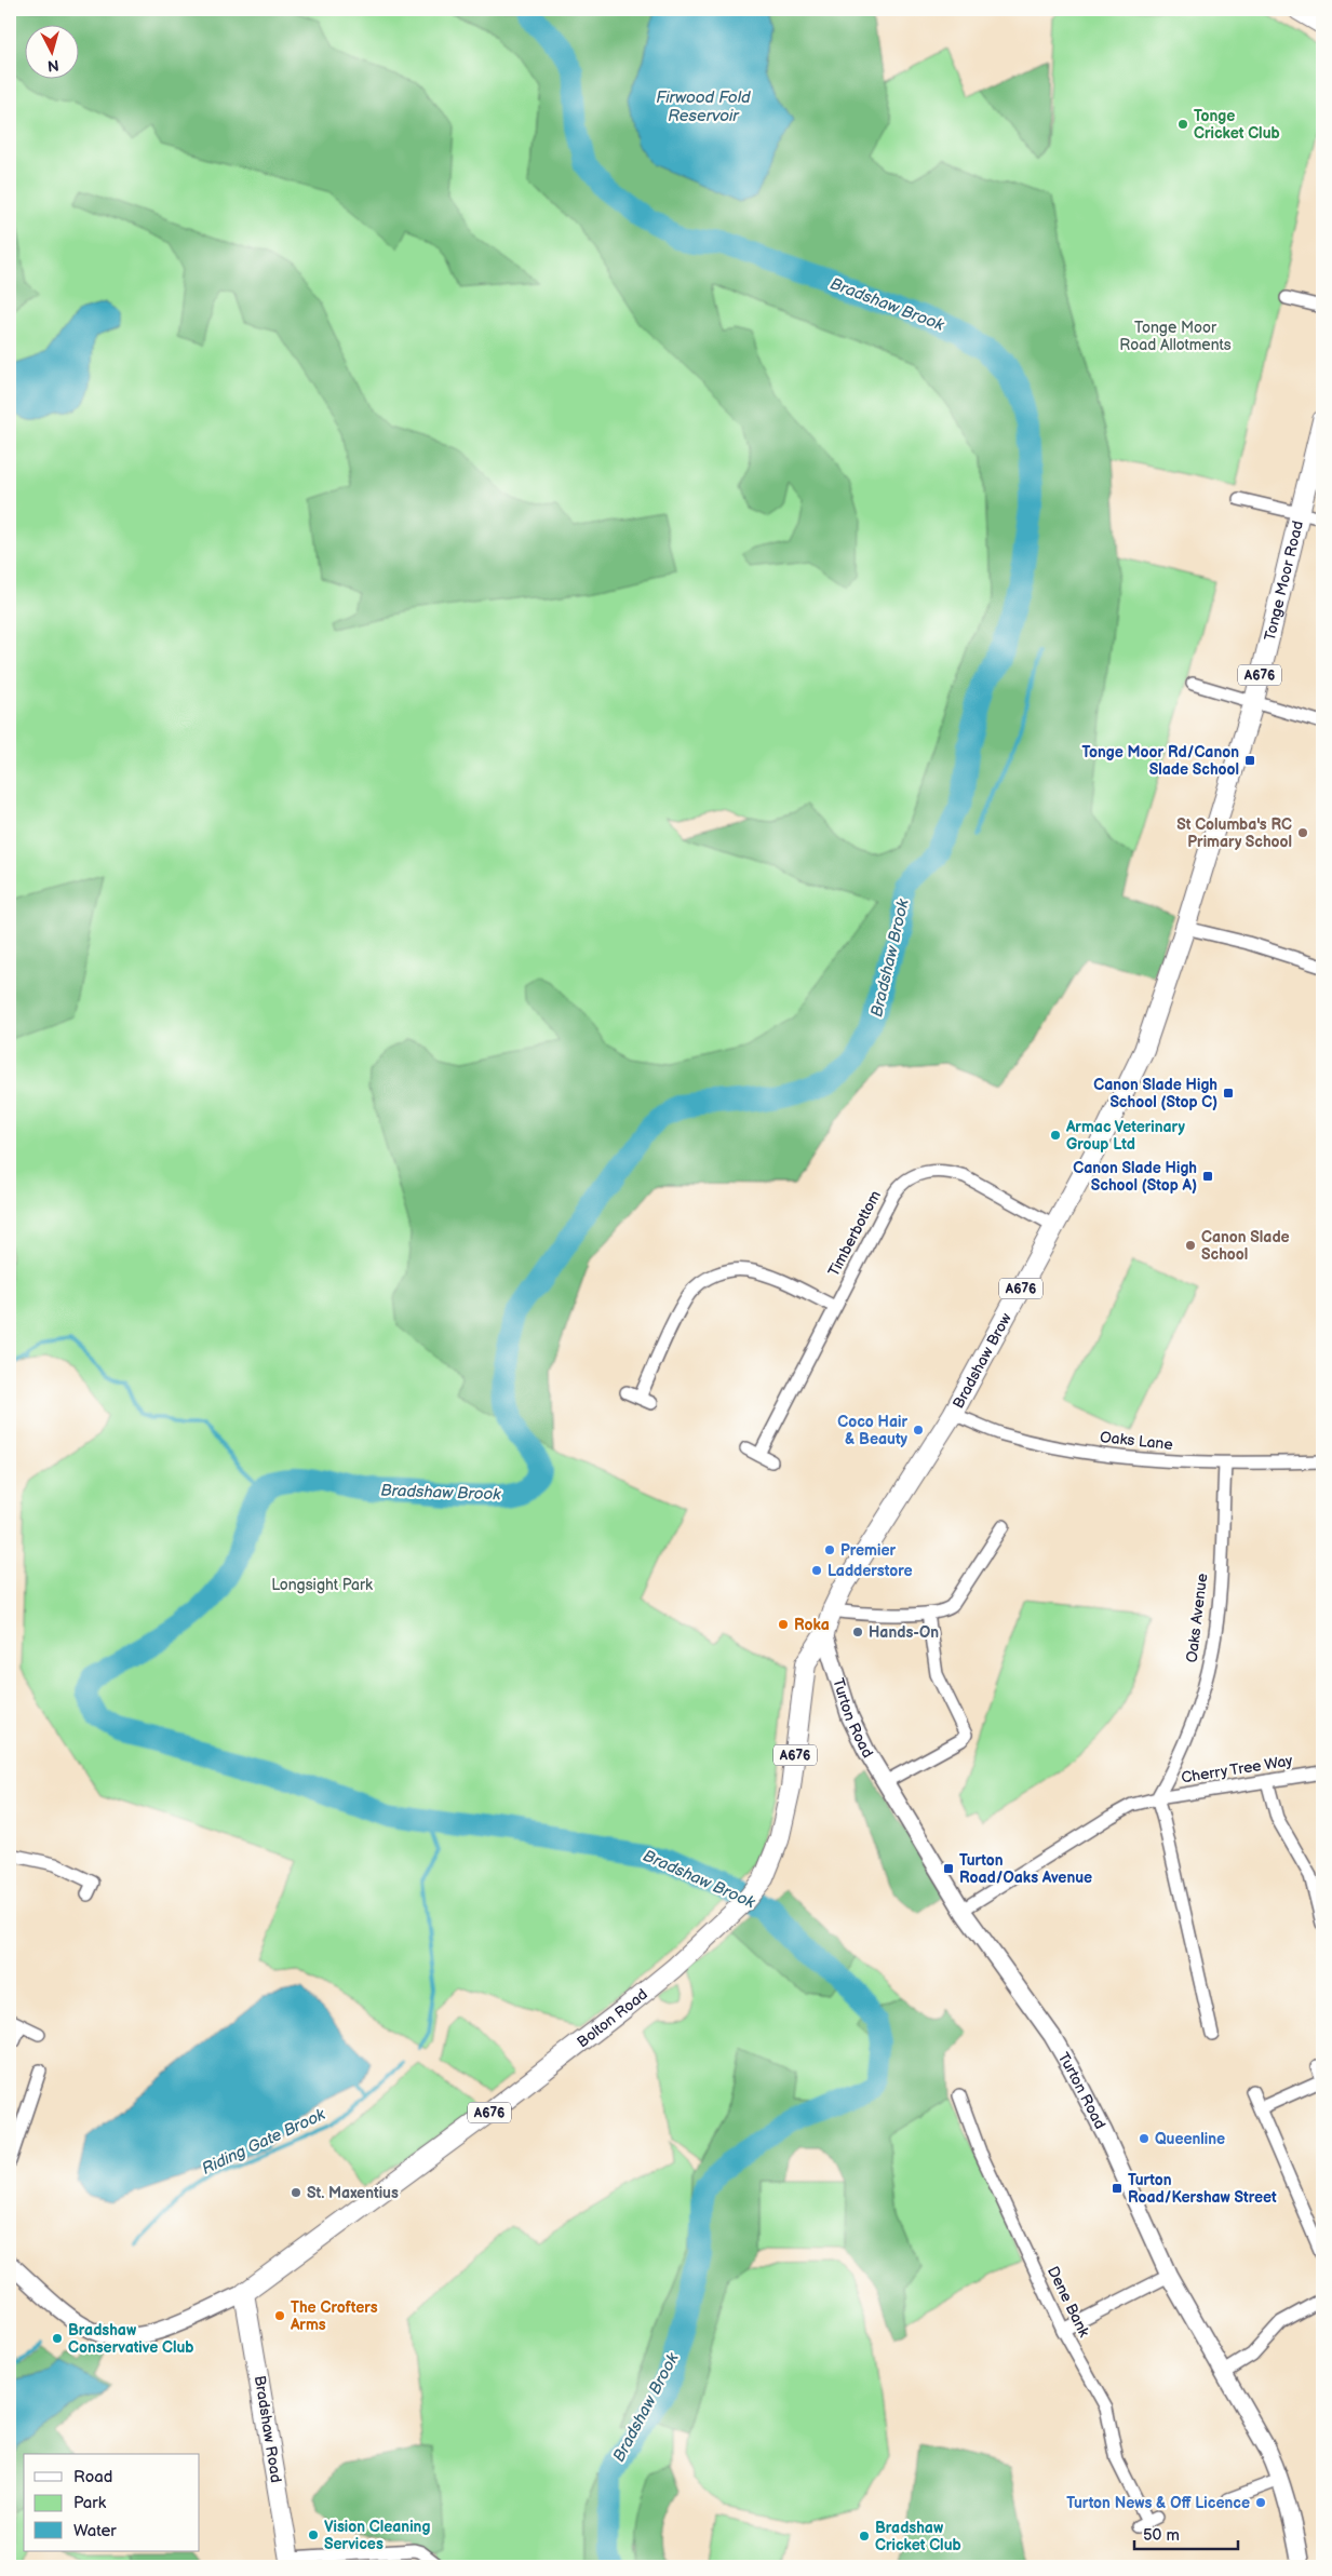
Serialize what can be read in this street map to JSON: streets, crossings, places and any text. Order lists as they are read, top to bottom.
{
  "streets": {
    "main road": [
      "Tonge Moor Road",
      "A676",
      "Bradshaw Brow",
      "Turton Road",
      "Bolton Road",
      "Bradshaw Road"
    ],
    "street": [
      "Timberbottom",
      "Oaks Lane",
      "Oaks Avenue",
      "Cherry Tree Way",
      "Dene Bank"
    ]
  },
  "crossings": [
    ["Tonge Moor Road", "Bradshaw Brow"],
    ["Timberbottom", "Bradshaw Brow"],
    ["Bradshaw Brow", "Oaks Lane"],
    ["Bradshaw Brow", "Turton Road"],
    ["Bradshaw Brow", "Bolton Road"],
    ["Oaks Lane", "Oaks Avenue"],
    ["Oaks Avenue", "Cherry Tree Way"],
    ["Turton Road", "Bolton Road"],
    ["Bolton Road", "Bradshaw Road"]
  ],
  "water": ["Firwood Fold Reservoir", "Bradshaw Brook", "Riding Gate Brook"],
  "parks": ["Tonge Moor Road Allotments", "Longsight Park"],
  "places": {
    "other": [
      "Tonge Cricket Club",
      "St Columba's RC Primary School",
      "Armac Veterinary Group Ltd",
      "Canon Slade School",
      "Coco Hair & Beauty",
      "Premier",
      "Ladderstore",
      "Roka",
      "Hands-On",
      "Queenline",
      "St. Maxentius",
      "The Crofters Arms",
      "Bradshaw Conservative Club",
      "Turton News & Off Licence",
      "Vision Cleaning Services",
      "Bradshaw Cricket Club"
    ],
    "transit": [
      "Tonge Moor Rd/Canon Slade School",
      "Canon Slade High School (Stop C)",
      "Canon Slade High School (Stop A)",
      "Turton Road/Oaks Avenue",
      "Turton Road/Kershaw Street"
    ]
  },
  "legend": ["Road", "Park", "Water"],
  "scale_bar": "50 m",
  "north": "bottom"
}
